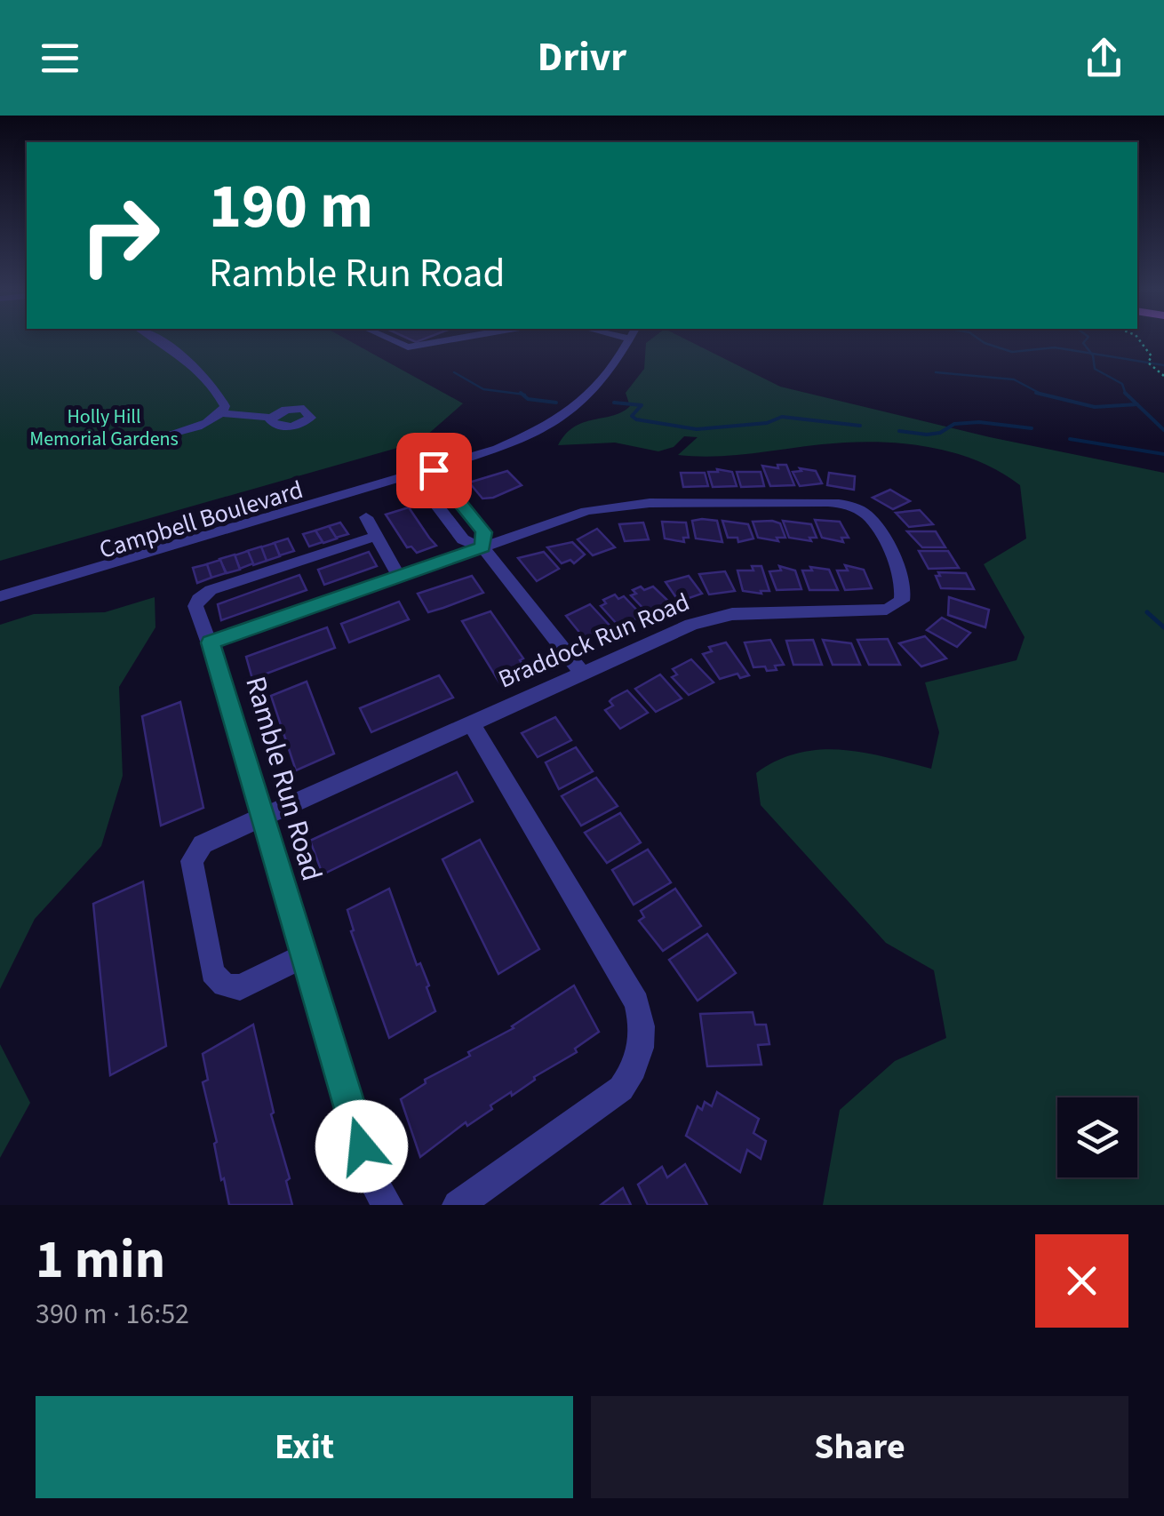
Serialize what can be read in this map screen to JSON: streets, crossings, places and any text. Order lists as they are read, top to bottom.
{
  "streets": {
    "street": ["Campbell Boulevard", "Braddock Run Road", "Ramble Run Road"]
  },
  "crossings": [
    ["Braddock Run Road", "Ramble Run Road"]
  ],
  "parks": ["Holly Hill Memorial Gardens"],
  "page": {
    "header": "Drivr",
    "turn": ["190 m", "Ramble Run Road"],
    "heading": ["1 min", "390 m · 16:52"],
    "buttons": ["Exit", "Share"]
  }
}
